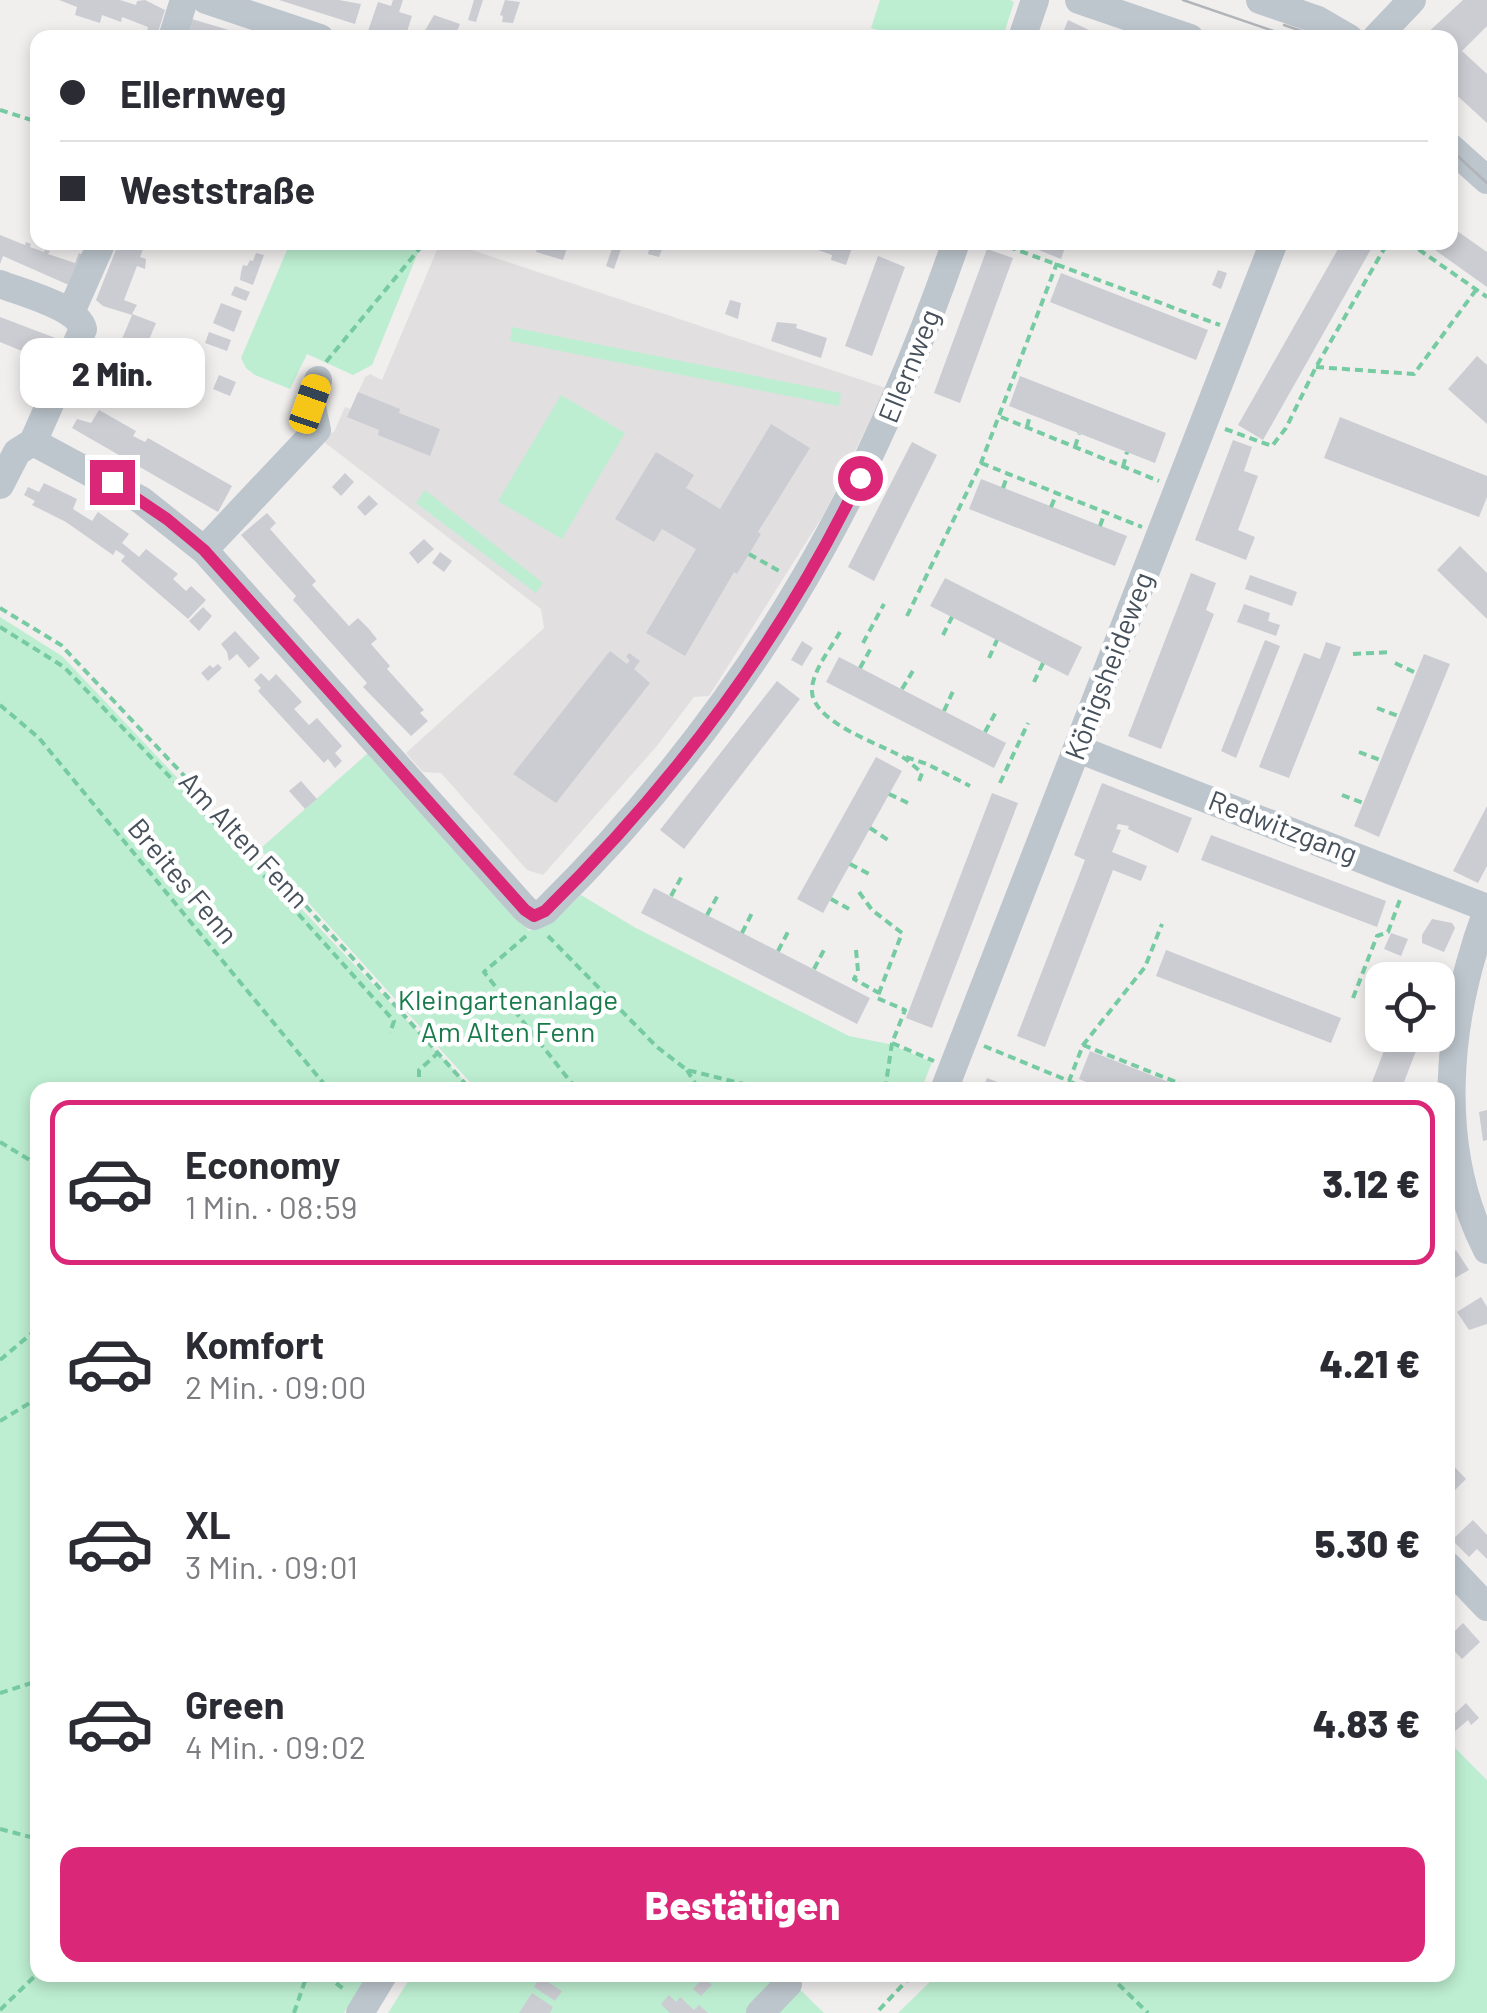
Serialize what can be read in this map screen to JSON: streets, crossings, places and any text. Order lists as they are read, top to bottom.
{
  "streets": {
    "street": ["Ellernweg", "Königsheideweg", "Redwitzgang"],
    "path": ["Am Alten Fenn", "Breites Fenn"]
  },
  "crossings": [
    ["Königsheideweg", "Redwitzgang"]
  ],
  "parks": ["Kleingartenanlage Am Alten Fenn"],
  "page": {
    "banner": ["Ellernweg", "Weststraße"],
    "bubble": "2 Min.",
    "list": [
      {
        "name": "Economy",
        "note": "1 Min. · 08:59",
        "value": "3.12 €"
      },
      {
        "name": "Komfort",
        "note": "2 Min. · 09:00",
        "value": "4.21 €"
      },
      {
        "name": "XL",
        "note": "3 Min. · 09:01",
        "value": "5.30 €"
      },
      {
        "name": "Green",
        "note": "4 Min. · 09:02",
        "value": "4.83 €"
      }
    ],
    "buttons": "Bestätigen"
  }
}
